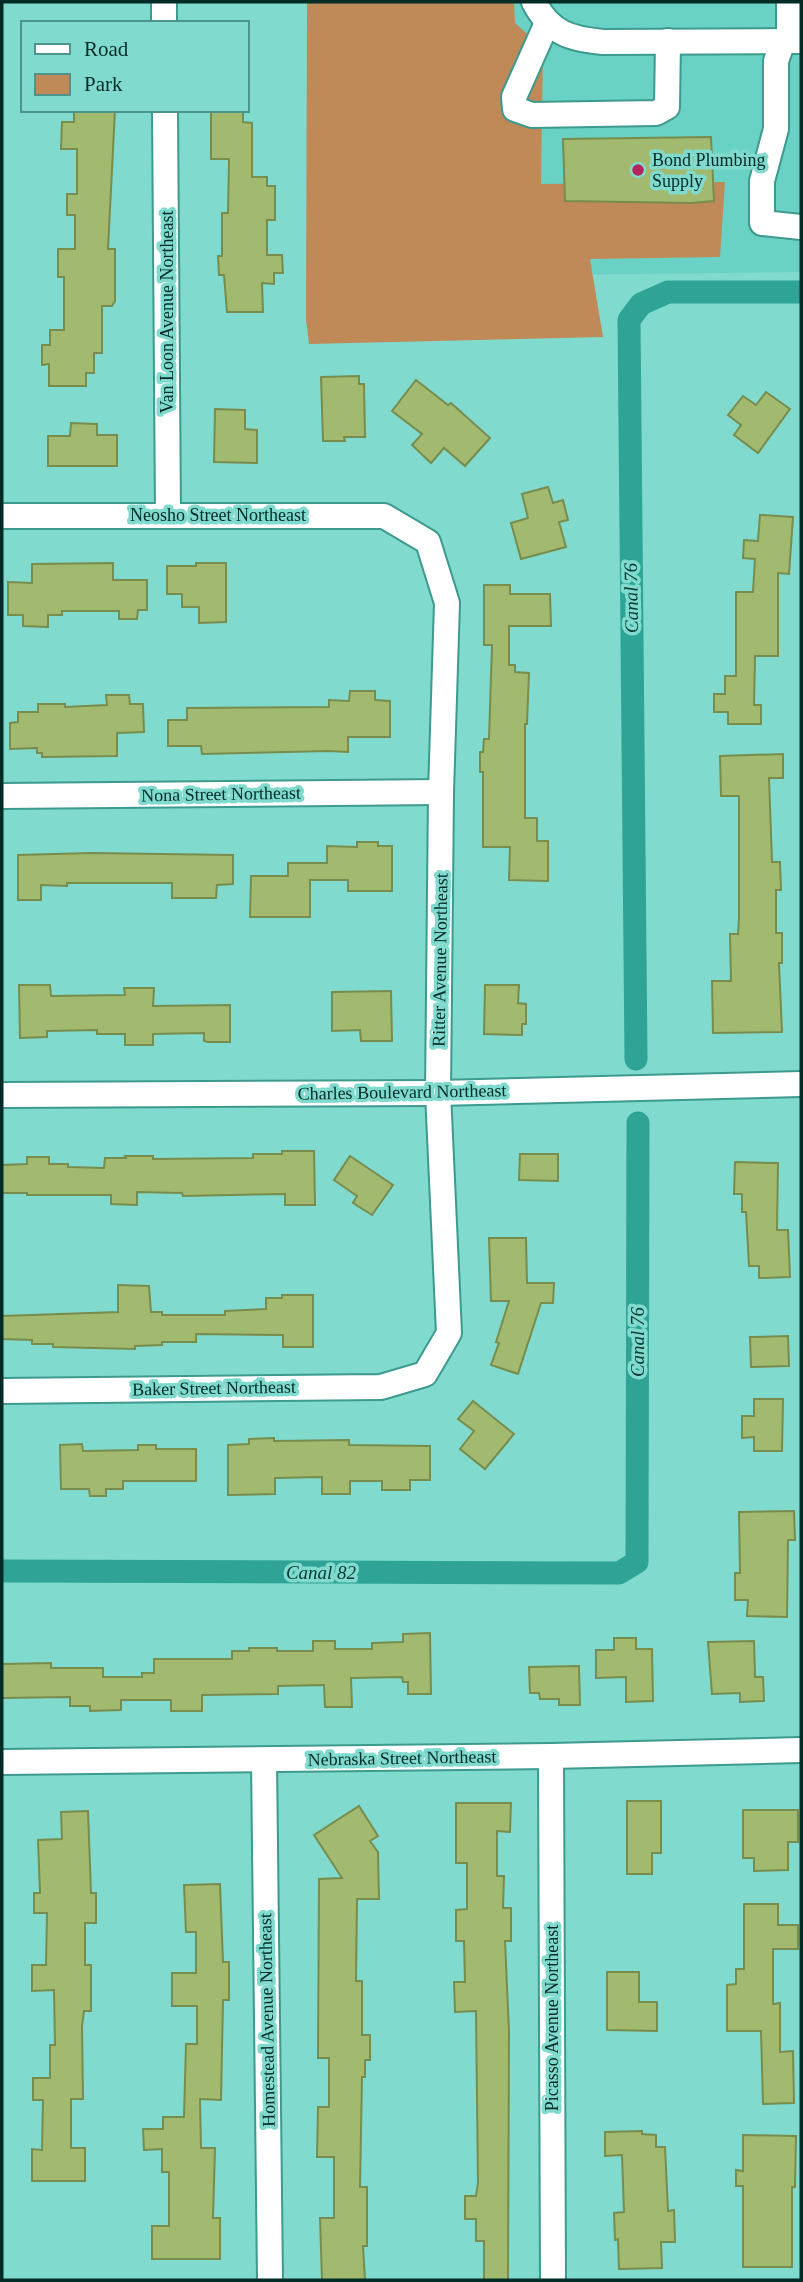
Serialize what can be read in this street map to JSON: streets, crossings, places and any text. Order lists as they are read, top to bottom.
{
  "streets": {
    "street": [
      "Van Loon Avenue Northeast",
      "Neosho Street Northeast",
      "Nona Street Northeast",
      "Ritter Avenue Northeast",
      "Charles Boulevard Northeast",
      "Baker Street Northeast",
      "Nebraska Street Northeast",
      "Picasso Avenue Northeast",
      "Homestead Avenue Northeast"
    ]
  },
  "crossings": [
    ["Van Loon Avenue Northeast", "Neosho Street Northeast"],
    ["Neosho Street Northeast", "Ritter Avenue Northeast"],
    ["Nona Street Northeast", "Ritter Avenue Northeast"],
    ["Ritter Avenue Northeast", "Charles Boulevard Northeast"],
    ["Ritter Avenue Northeast", "Baker Street Northeast"],
    ["Nebraska Street Northeast", "Picasso Avenue Northeast"],
    ["Nebraska Street Northeast", "Homestead Avenue Northeast"]
  ],
  "water": ["Canal 76", "Canal 82"],
  "places": ["Bond Plumbing Supply"],
  "legend": ["Road", "Park"]
}
